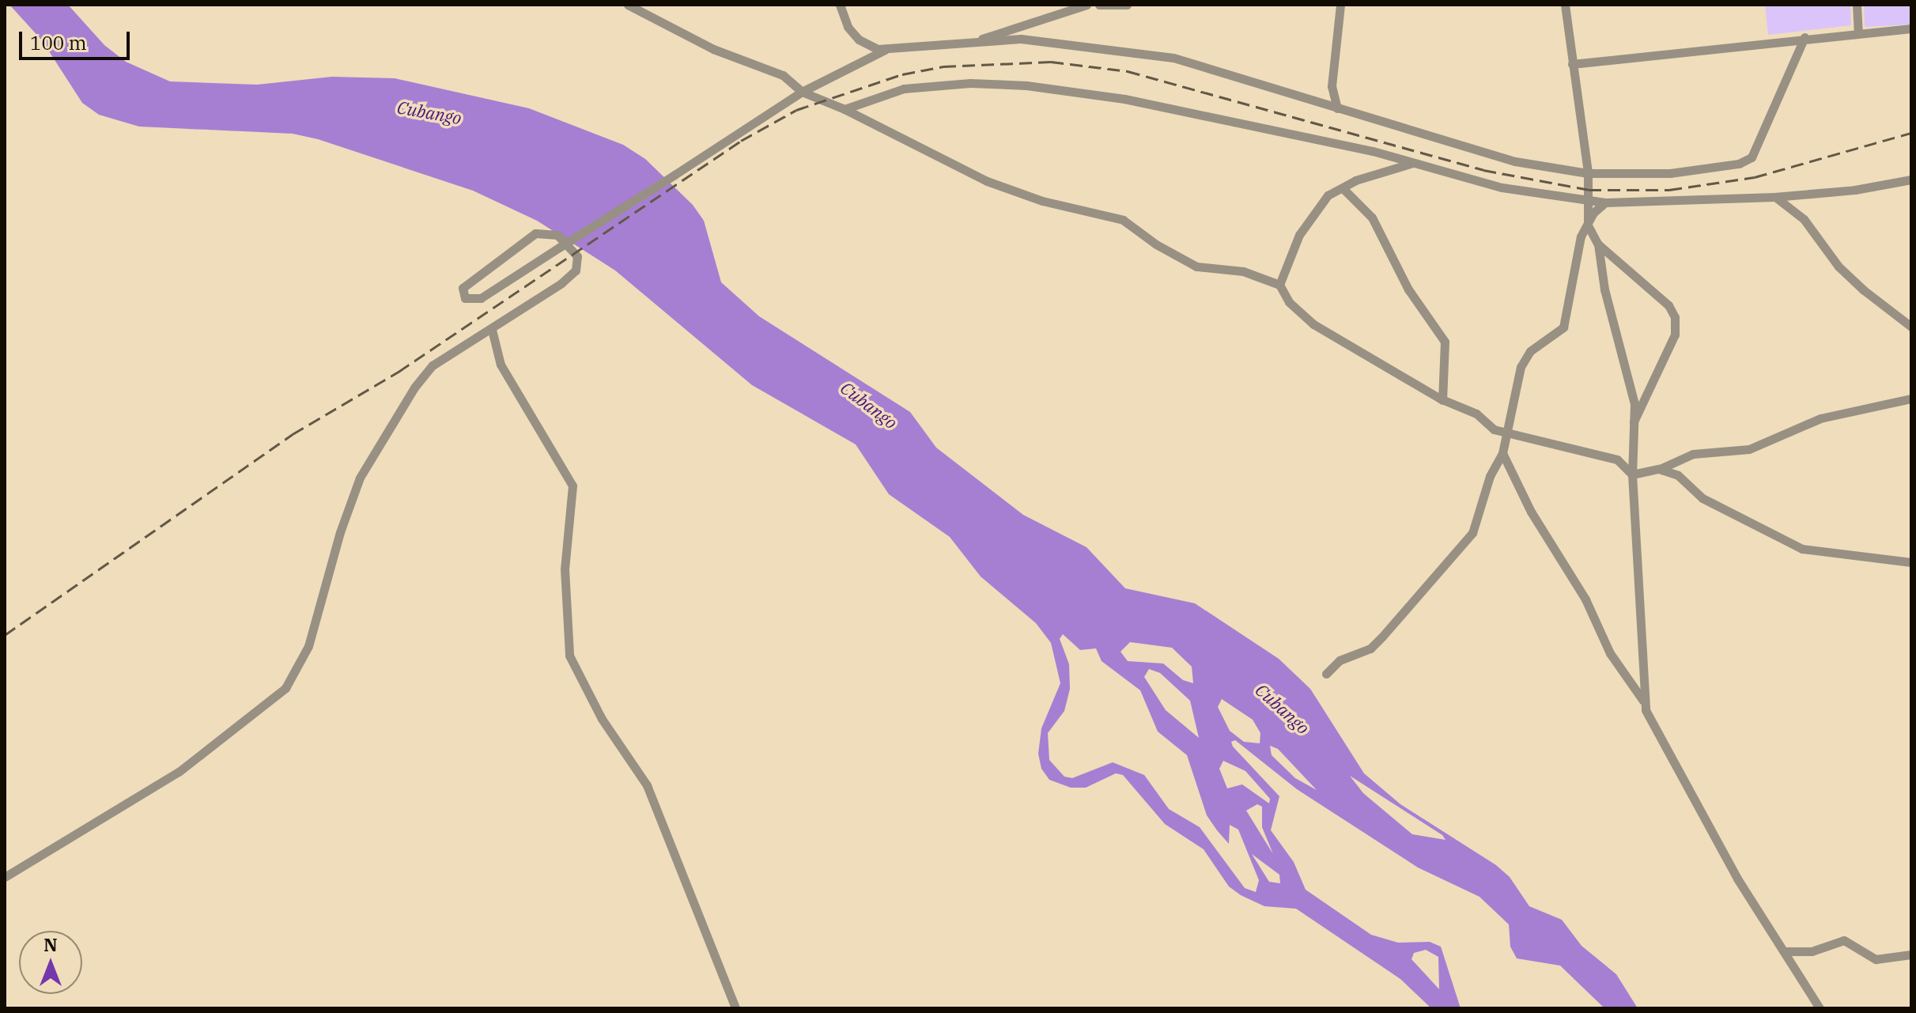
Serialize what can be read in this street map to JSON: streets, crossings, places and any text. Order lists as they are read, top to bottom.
{
  "water": ["Cubango"],
  "scale_bar": "100 m",
  "north": "top"
}
